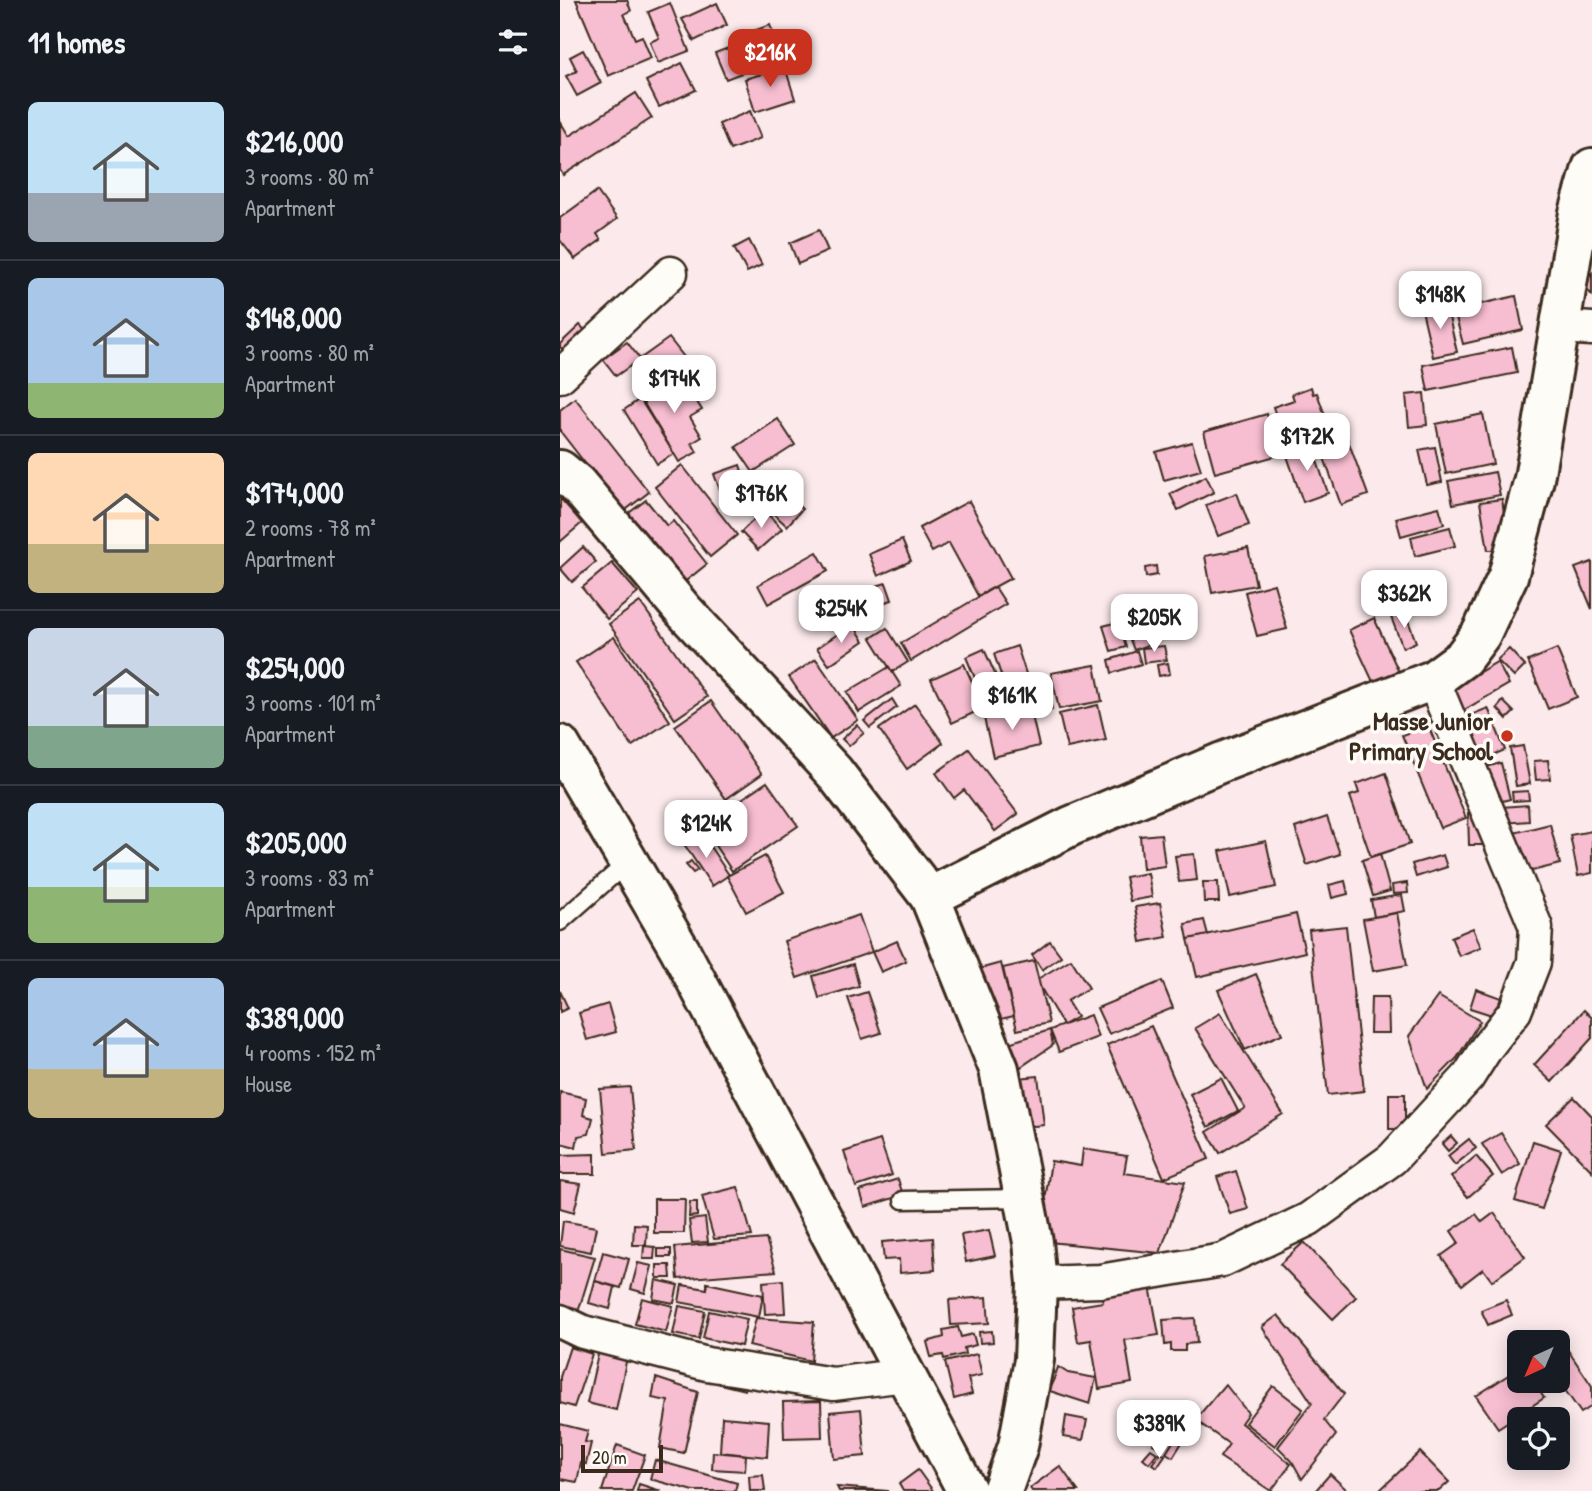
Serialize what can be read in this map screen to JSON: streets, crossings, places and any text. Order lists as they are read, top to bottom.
{
  "places": ["Masse Junior Primary School"],
  "scale_bar": "20 m",
  "north": "bottom left",
  "page": {
    "heading": "11 homes",
    "price": [
      "$216K",
      "$148K",
      "$174K",
      "$172K",
      "$176K",
      "$362K",
      "$254K",
      "$205K",
      "$161K",
      "$124K",
      "$389K"
    ],
    "list": [
      {
        "name": "$216,000",
        "note": "3 rooms · 80 m² · Apartment"
      },
      {
        "name": "$148,000",
        "note": "3 rooms · 80 m² · Apartment"
      },
      {
        "name": "$174,000",
        "note": "2 rooms · 78 m² · Apartment"
      },
      {
        "name": "$254,000",
        "note": "3 rooms · 101 m² · Apartment"
      },
      {
        "name": "$205,000",
        "note": "3 rooms · 83 m² · Apartment"
      },
      {
        "name": "$389,000",
        "note": "4 rooms · 152 m² · House"
      }
    ],
    "scale": "20 m"
  }
}
